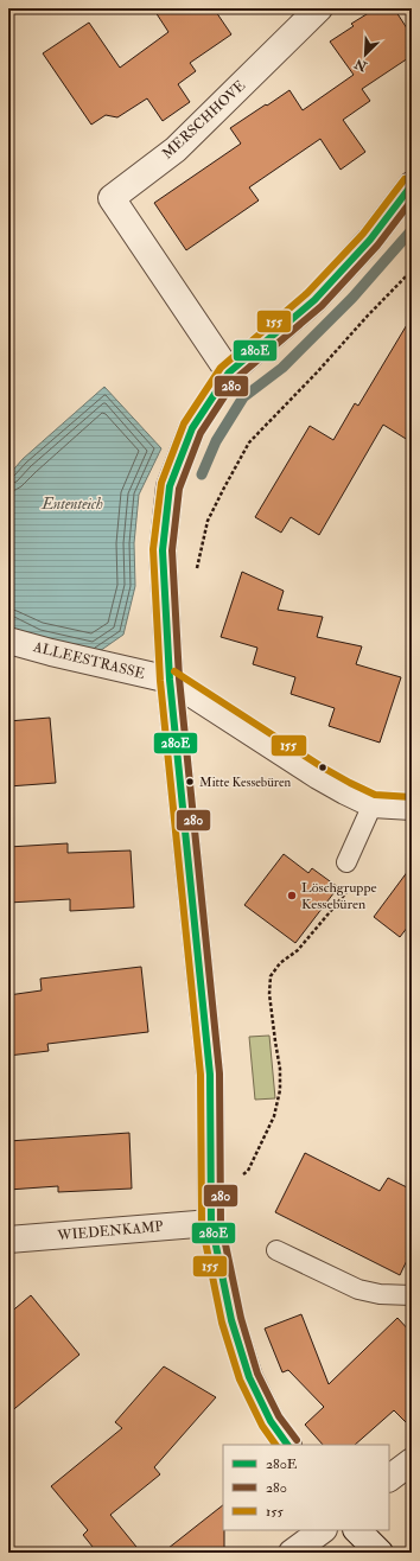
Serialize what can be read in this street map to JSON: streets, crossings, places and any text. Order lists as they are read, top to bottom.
{
  "streets": {
    "main road": ["MERSCHHOVE", "ALLEESTRASSE", "WIEDENKAMP"]
  },
  "water": ["Ententeich"],
  "places": ["Mitte Kessebüren", "Löschgruppe Kessebüren"],
  "lines": ["transit line 155", "transit line 280E", "transit line 280"],
  "legend": ["280E", "280", "155"],
  "north": "bottom left"
}
